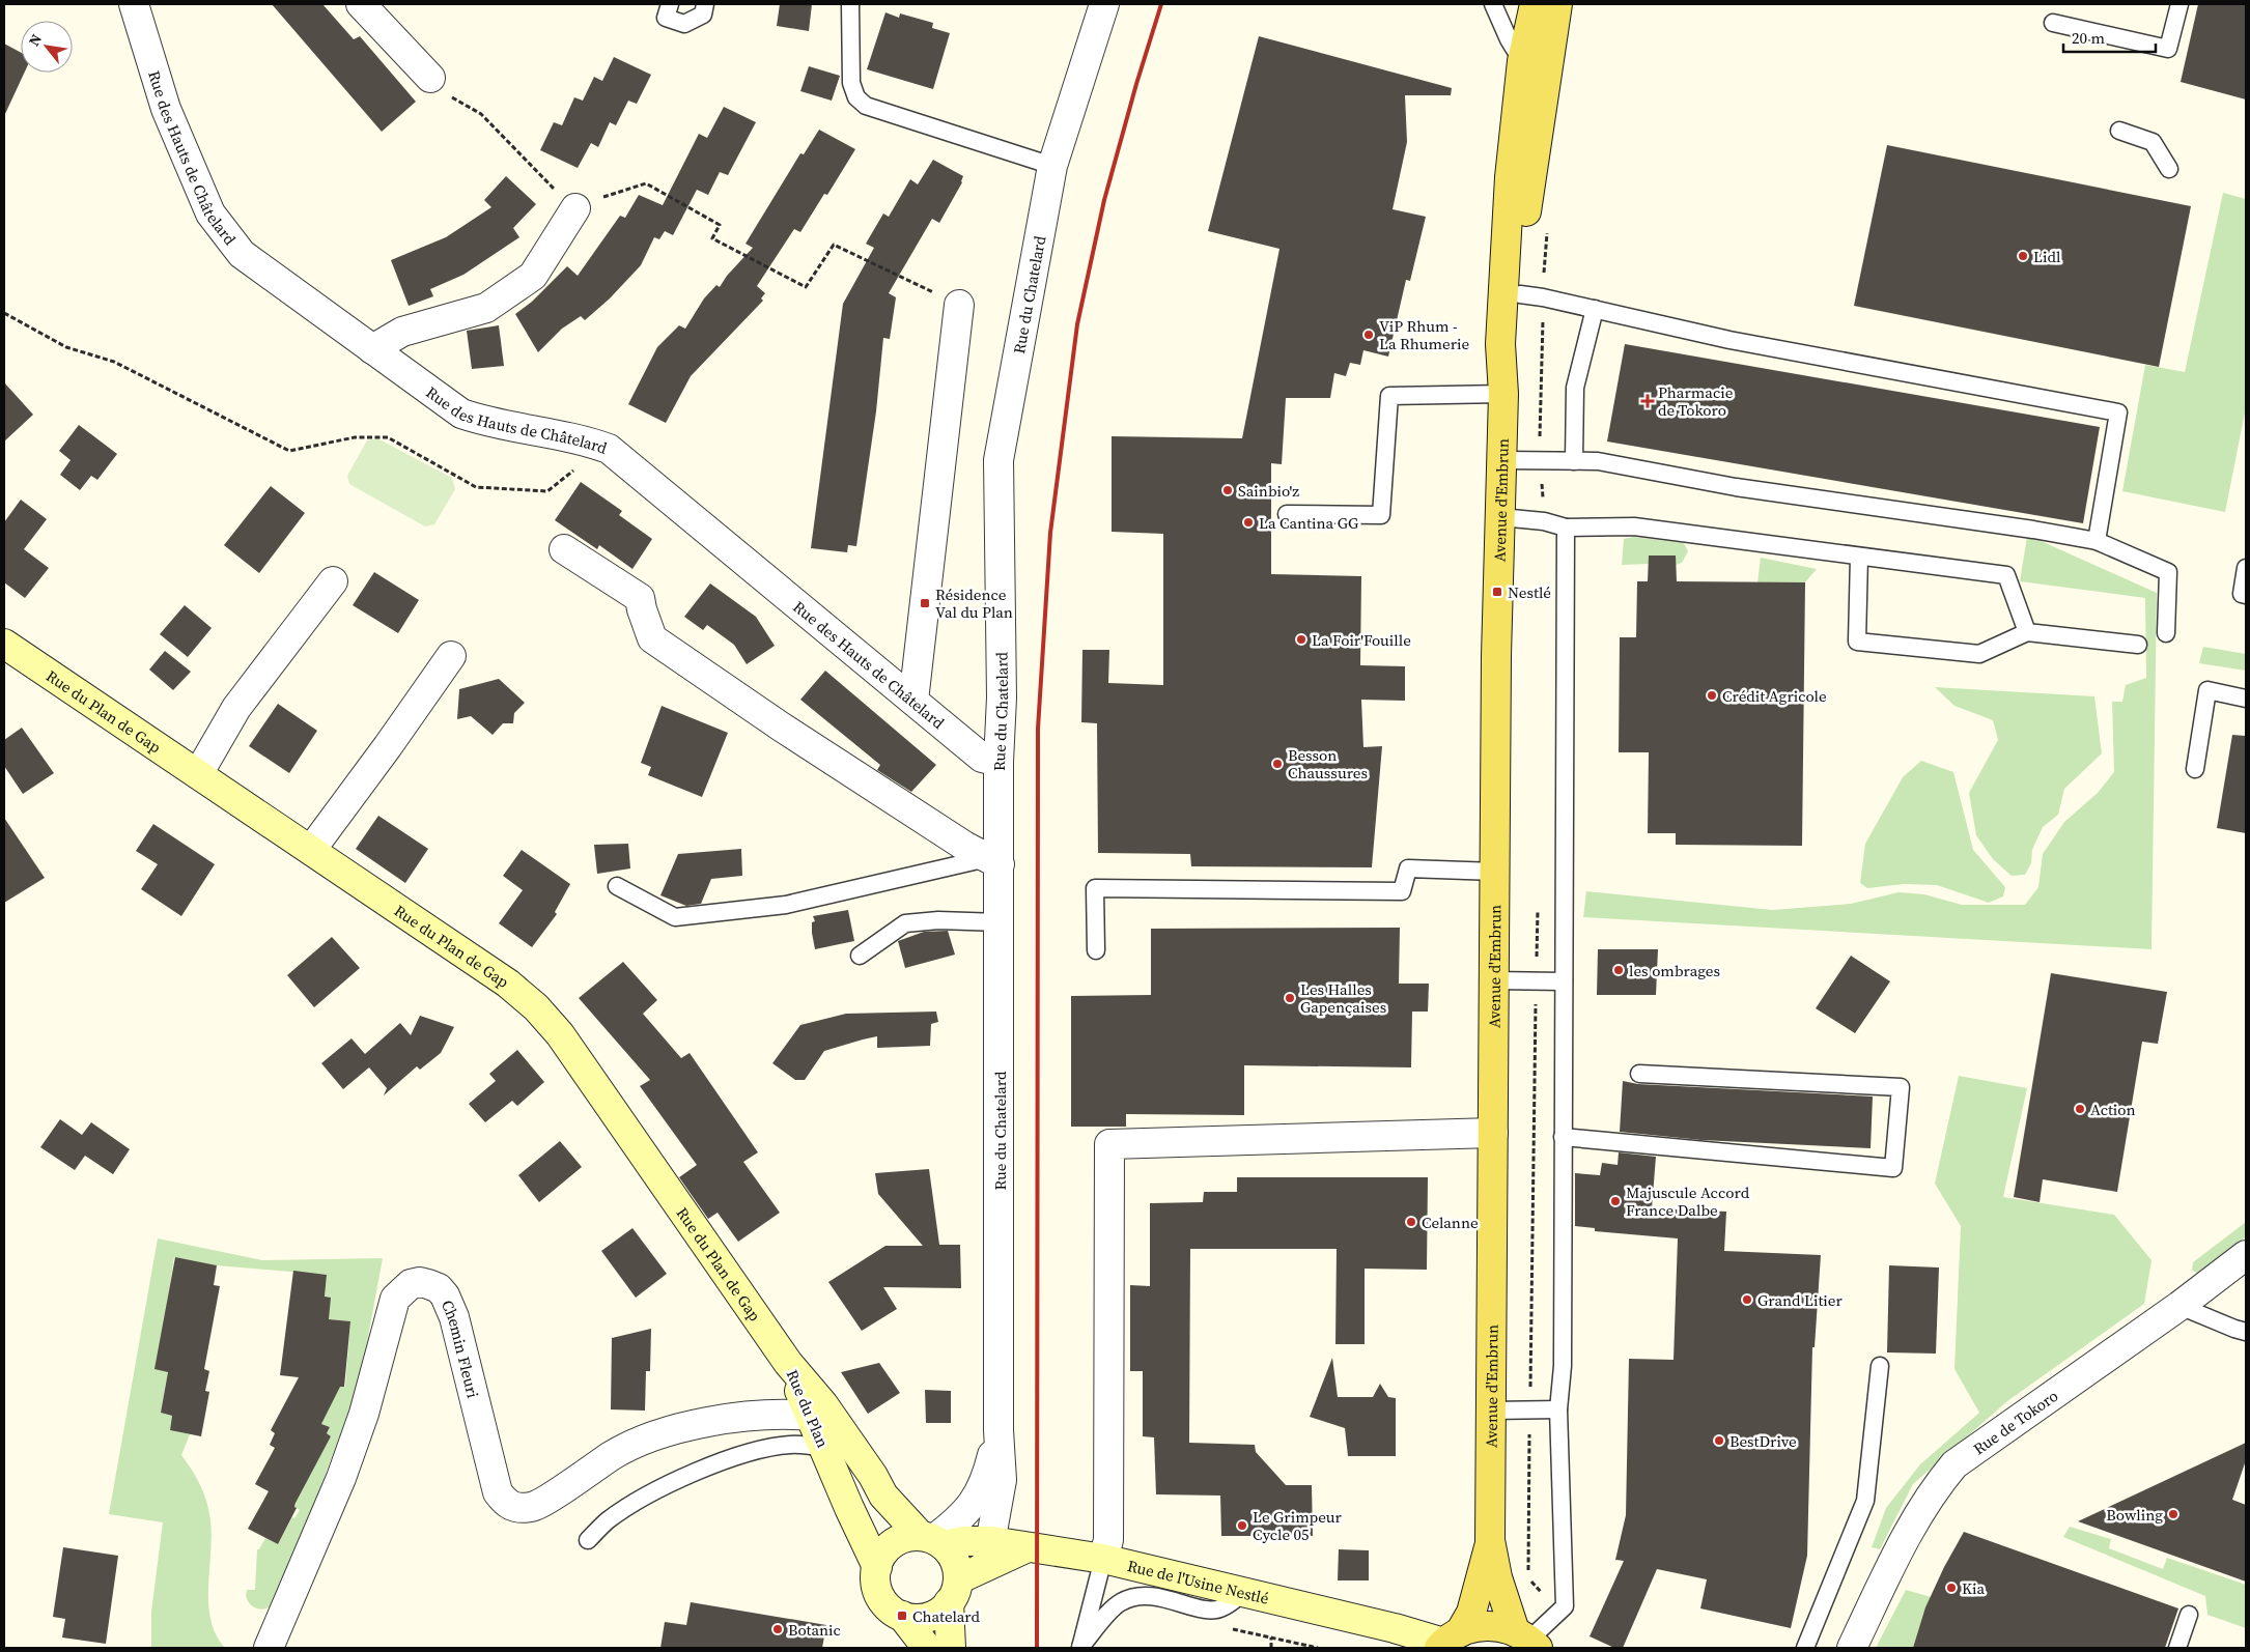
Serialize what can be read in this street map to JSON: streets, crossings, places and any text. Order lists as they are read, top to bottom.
{
  "streets": {
    "main road": [
      "Avenue d'Embrun",
      "Rue du Plan de Gap",
      "Rue du Plan",
      "Rue de l'Usine Nestlé"
    ],
    "street": [
      "Rue des Hauts de Châtelard",
      "Rue du Chatelard",
      "Chemin Fleuri",
      "Rue de Tokoro"
    ]
  },
  "crossings": [
    ["Rue des Hauts de Châtelard", "Rue du Chatelard"],
    ["Rue du Chatelard", "Rue du Plan"],
    ["Rue du Chatelard", "Rue de l'Usine Nestlé"],
    ["Avenue d'Embrun", "Rue de l'Usine Nestlé"],
    ["Rue du Plan de Gap", "Rue du Plan"],
    ["Chemin Fleuri", "Rue du Plan"],
    ["Rue du Plan", "Rue de l'Usine Nestlé"]
  ],
  "places": {
    "other": [
      "Lidl",
      "ViP Rhum - La Rhumerie",
      "Sainbio'z",
      "La Cantina GG",
      "La Foir'Fouille",
      "Crédit Agricole",
      "Besson Chaussures",
      "les ombrages",
      "Les Halles Gapençaises",
      "Action",
      "Majuscule Accord France Dalbe",
      "Celanne",
      "Grand Litier",
      "BestDrive",
      "Bowling",
      "Le Grimpeur Cycle 05",
      "Kia",
      "Botanic"
    ],
    "health": ["Pharmacie de Tokoro"],
    "transit": ["Nestlé", "Résidence Val du Plan", "Chatelard"]
  },
  "scale_bar": "20 m",
  "north": "top left"
}
